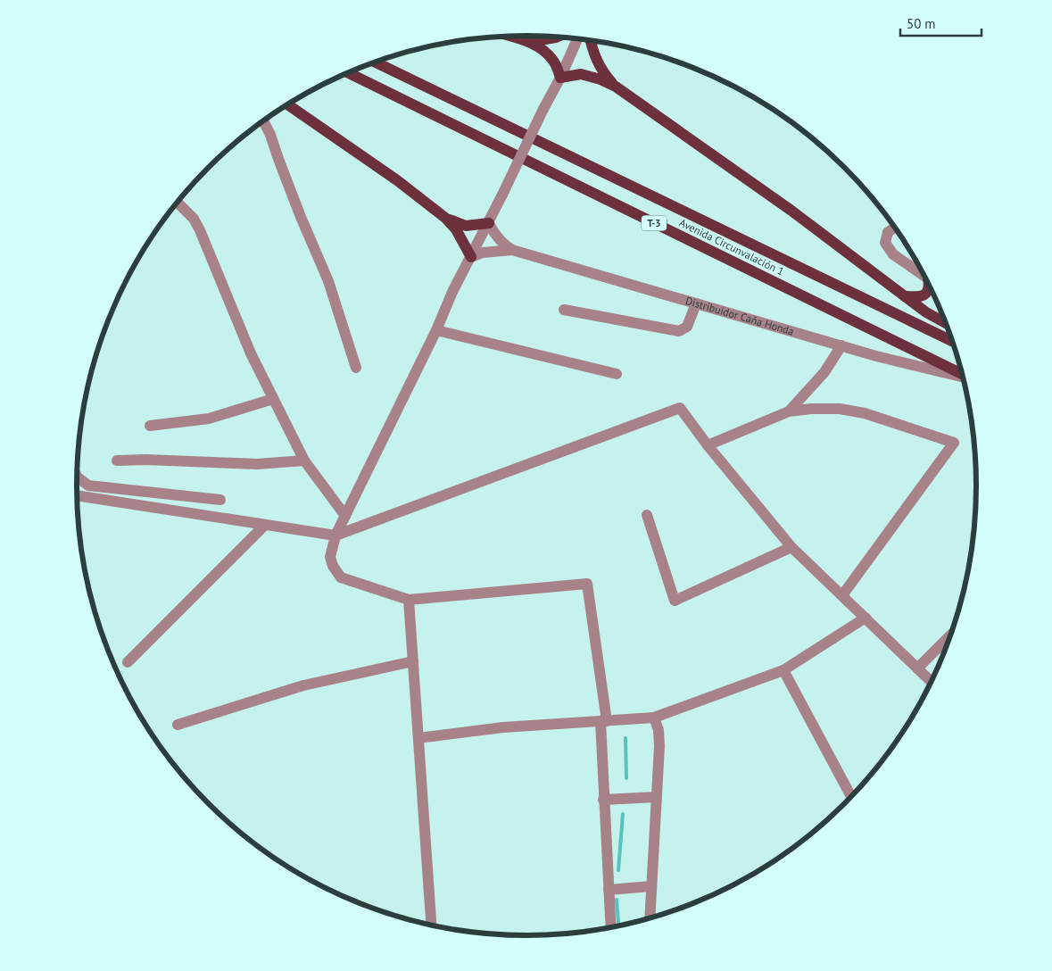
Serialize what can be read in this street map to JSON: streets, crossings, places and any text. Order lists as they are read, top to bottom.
{
  "streets": {
    "main road": ["T-3", "Avenida Circunvalación 1"],
    "street": ["Distribuidor Caña Honda"]
  },
  "scale_bar": "50 m"
}
